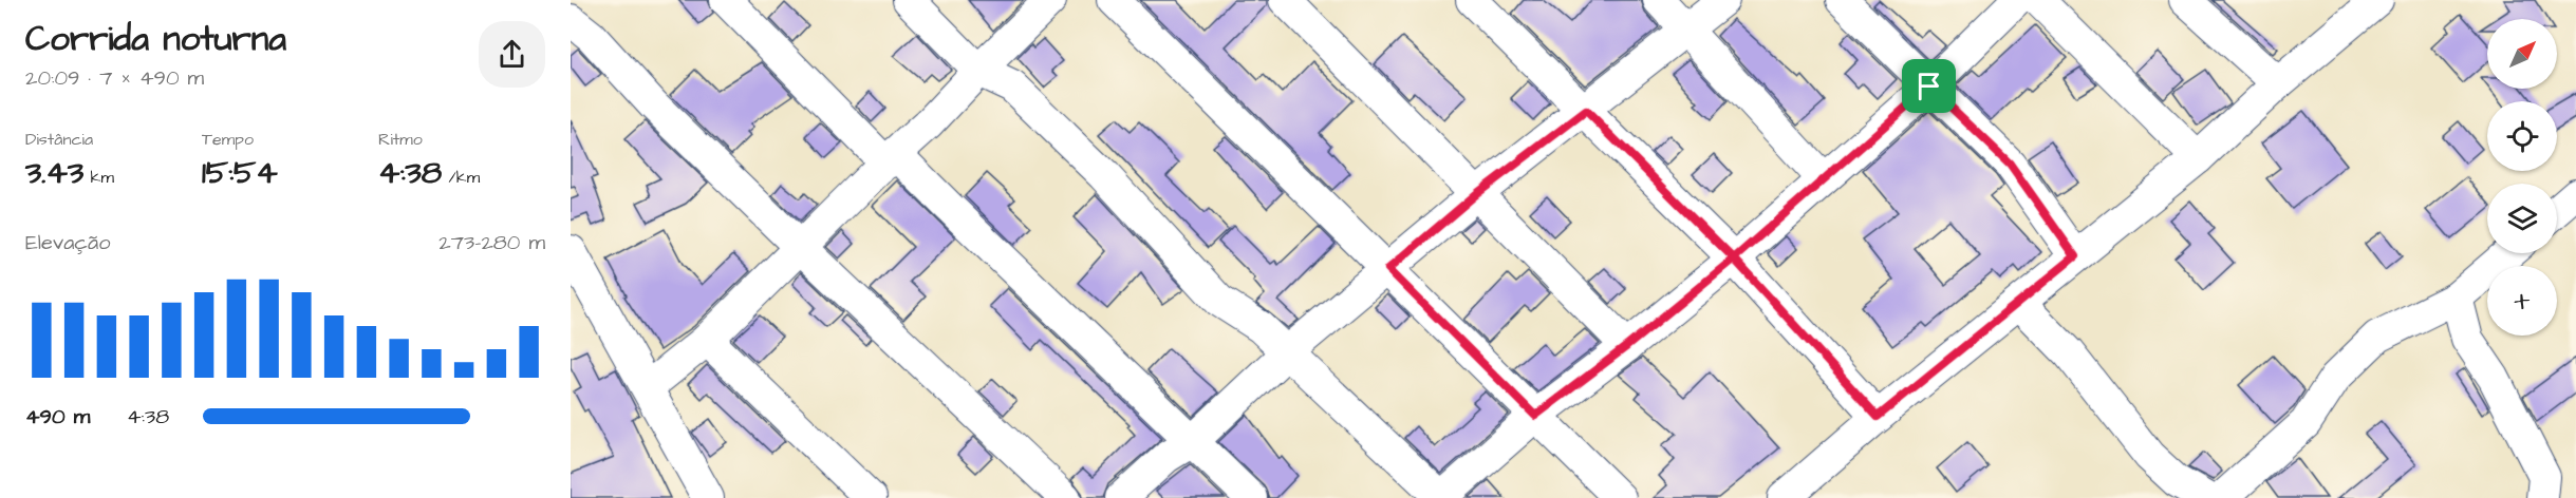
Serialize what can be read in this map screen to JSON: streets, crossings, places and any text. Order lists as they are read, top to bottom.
{
  "north": "top right",
  "page": {
    "heading": ["Corrida noturna", "20:09 · 7 × 490 m"],
    "map_buttons": "+",
    "stats": [
      ["Distância", "3.43 km"],
      ["Tempo", "15:54"],
      ["Ritmo", "4:38 /km"]
    ],
    "chart": ["Elevação", "273–280 m"],
    "list": [
      {
        "name": "490 m",
        "note": "4:38"
      }
    ]
  }
}
